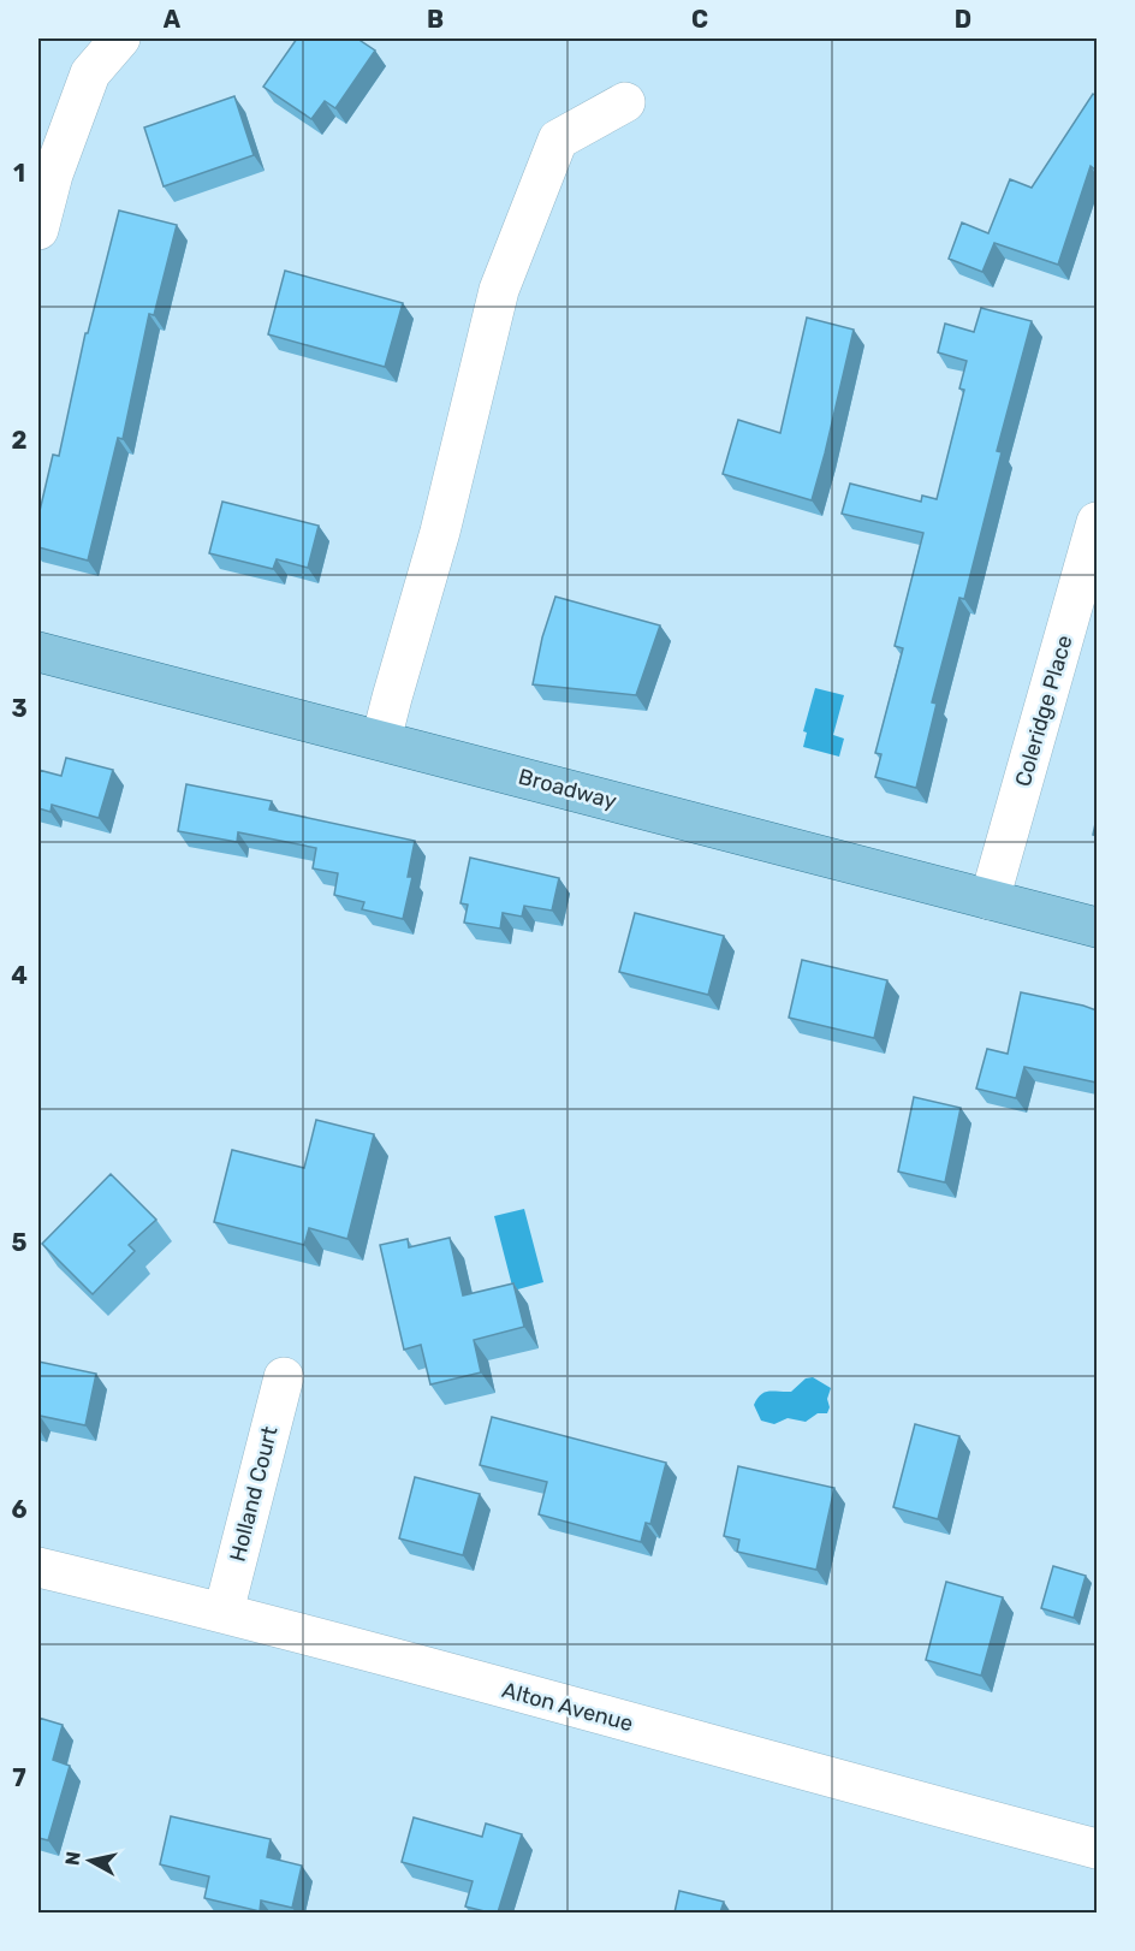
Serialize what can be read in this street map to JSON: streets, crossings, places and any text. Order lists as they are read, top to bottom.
{
  "streets": {
    "main road": ["Broadway"],
    "street": ["Coleridge Place", "Holland Court", "Alton Avenue"]
  },
  "crossings": [
    ["Coleridge Place", "Broadway"],
    ["Holland Court", "Alton Avenue"]
  ],
  "north": "left",
  "grid": {
    "columns": [
      "A",
      "B",
      "C",
      "D"
    ],
    "rows": [
      "1",
      "2",
      "3",
      "4",
      "5",
      "6",
      "7"
    ]
  }
}
